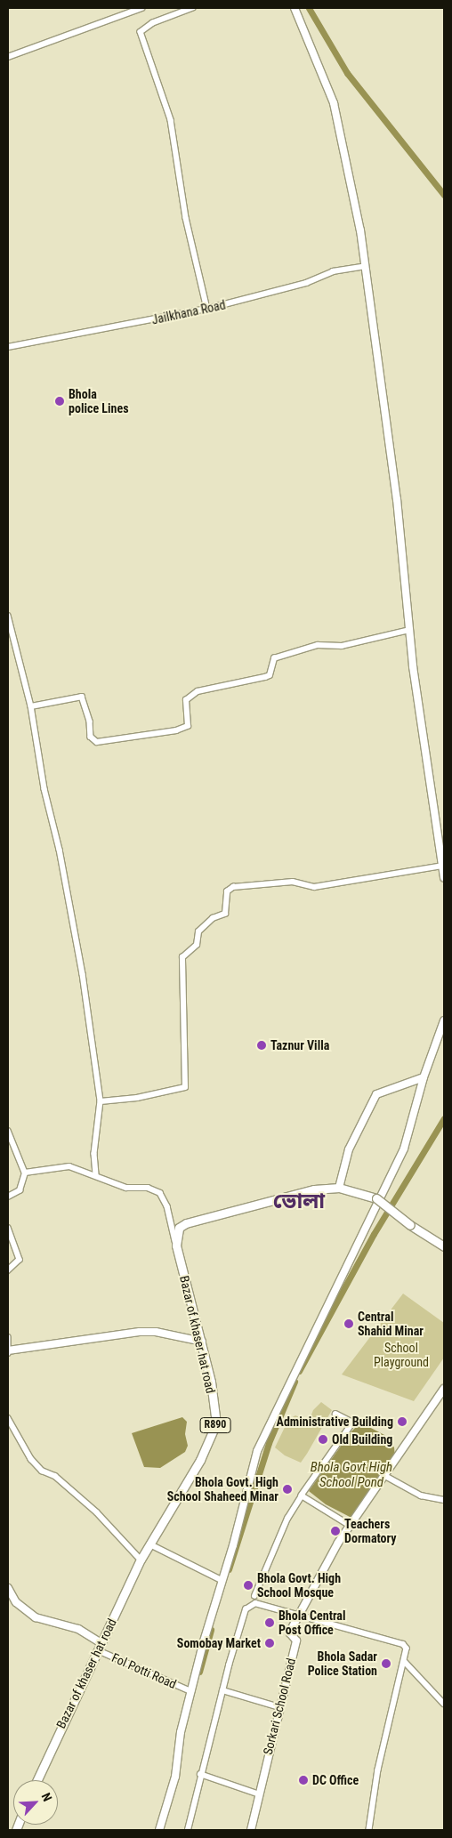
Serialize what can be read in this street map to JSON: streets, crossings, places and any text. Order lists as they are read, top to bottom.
{
  "streets": {
    "main road": ["Bazar of khaser hat road", "R890"],
    "street": ["Jailkhana Road", "Fol Potti Road", "Sorkari School Road"]
  },
  "crossings": [
    ["Bazar of khaser hat road", "Fol Potti Road"]
  ],
  "districts": ["ভোলা"],
  "water": ["Bhola Govt High School Pond"],
  "parks": ["School Playground"],
  "places": [
    "Bhola police Lines",
    "Taznur Villa",
    "Central Shahid Minar",
    "Administrative Building",
    "Old Building",
    "Bhola Govt. High School Shaheed Minar",
    "Teachers Dormatory",
    "Bhola Govt. High School Mosque",
    "Bhola Central Post Office",
    "Somobay Market",
    "Bhola Sadar Police Station",
    "DC Office"
  ],
  "north": "top right"
}
